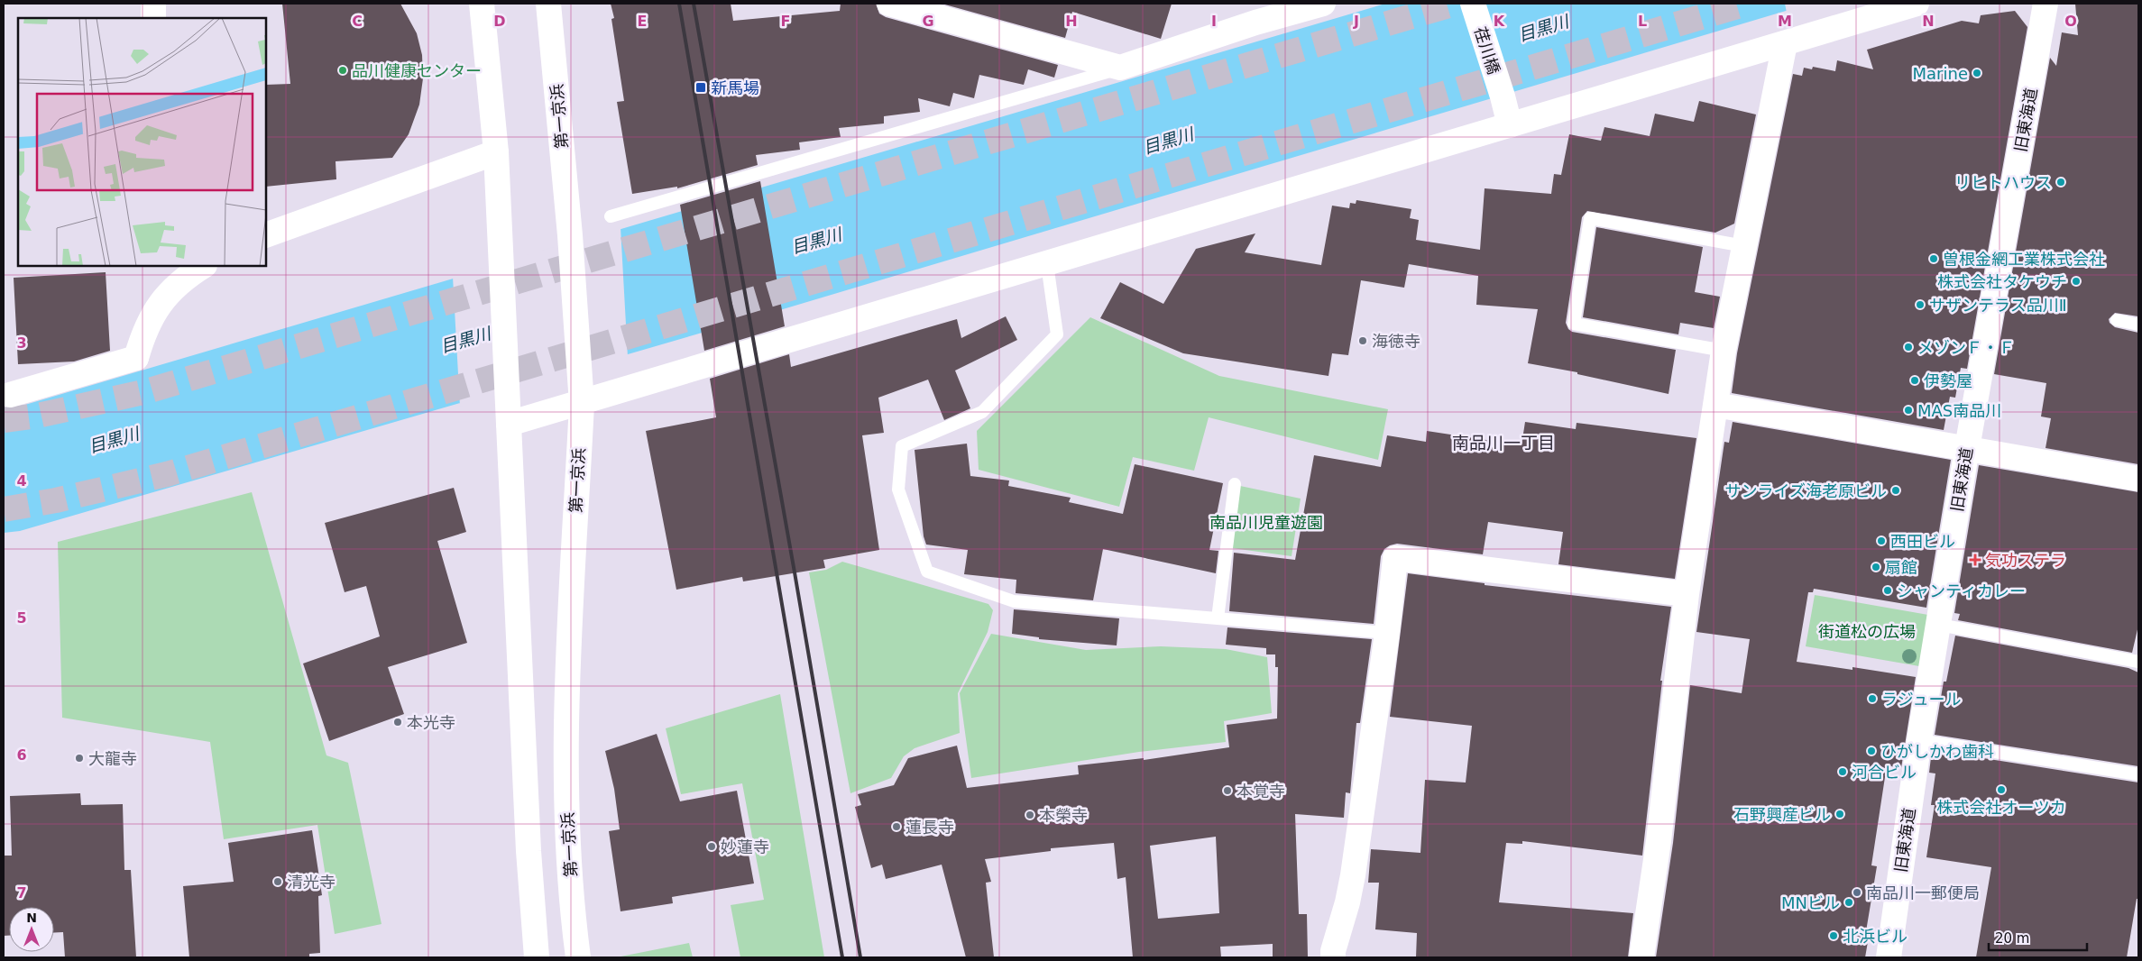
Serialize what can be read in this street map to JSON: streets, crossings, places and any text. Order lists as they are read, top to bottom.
{
  "streets": {
    "main road": ["荏川橋", "第一京浜", "旧東海道"]
  },
  "districts": ["南品川一丁目"],
  "water": ["目黒川"],
  "parks": ["南品川児童遊園", "街道松の広場"],
  "places": {
    "other": [
      "品川健康センター",
      "Marine",
      "リヒトハウス",
      "曽根金網工業株式会社",
      "株式会社タケウチ",
      "サザンテラス品川Ⅱ",
      "海徳寺",
      "メゾンＦ・Ｆ",
      "伊勢屋",
      "MAS南品川",
      "サンライズ海老原ビル",
      "西田ビル",
      "扇館",
      "シャンティカレー",
      "ラジュール",
      "本光寺",
      "ひがしかわ歯科",
      "大龍寺",
      "河合ビル",
      "株式会社オーツカ",
      "本覚寺",
      "石野興産ビル",
      "本榮寺",
      "蓮長寺",
      "妙蓮寺",
      "清光寺",
      "南品川一郵便局",
      "MNビル",
      "北浜ビル"
    ],
    "transit": ["新馬場"],
    "health": ["気功ステラ"]
  },
  "scale_bar": "20 m",
  "north": "top",
  "grid": {
    "columns": [
      "C",
      "D",
      "E",
      "F",
      "G",
      "H",
      "I",
      "J",
      "K",
      "L",
      "M",
      "N",
      "O"
    ],
    "rows": [
      "3",
      "4",
      "5",
      "6",
      "7"
    ]
  }
}
